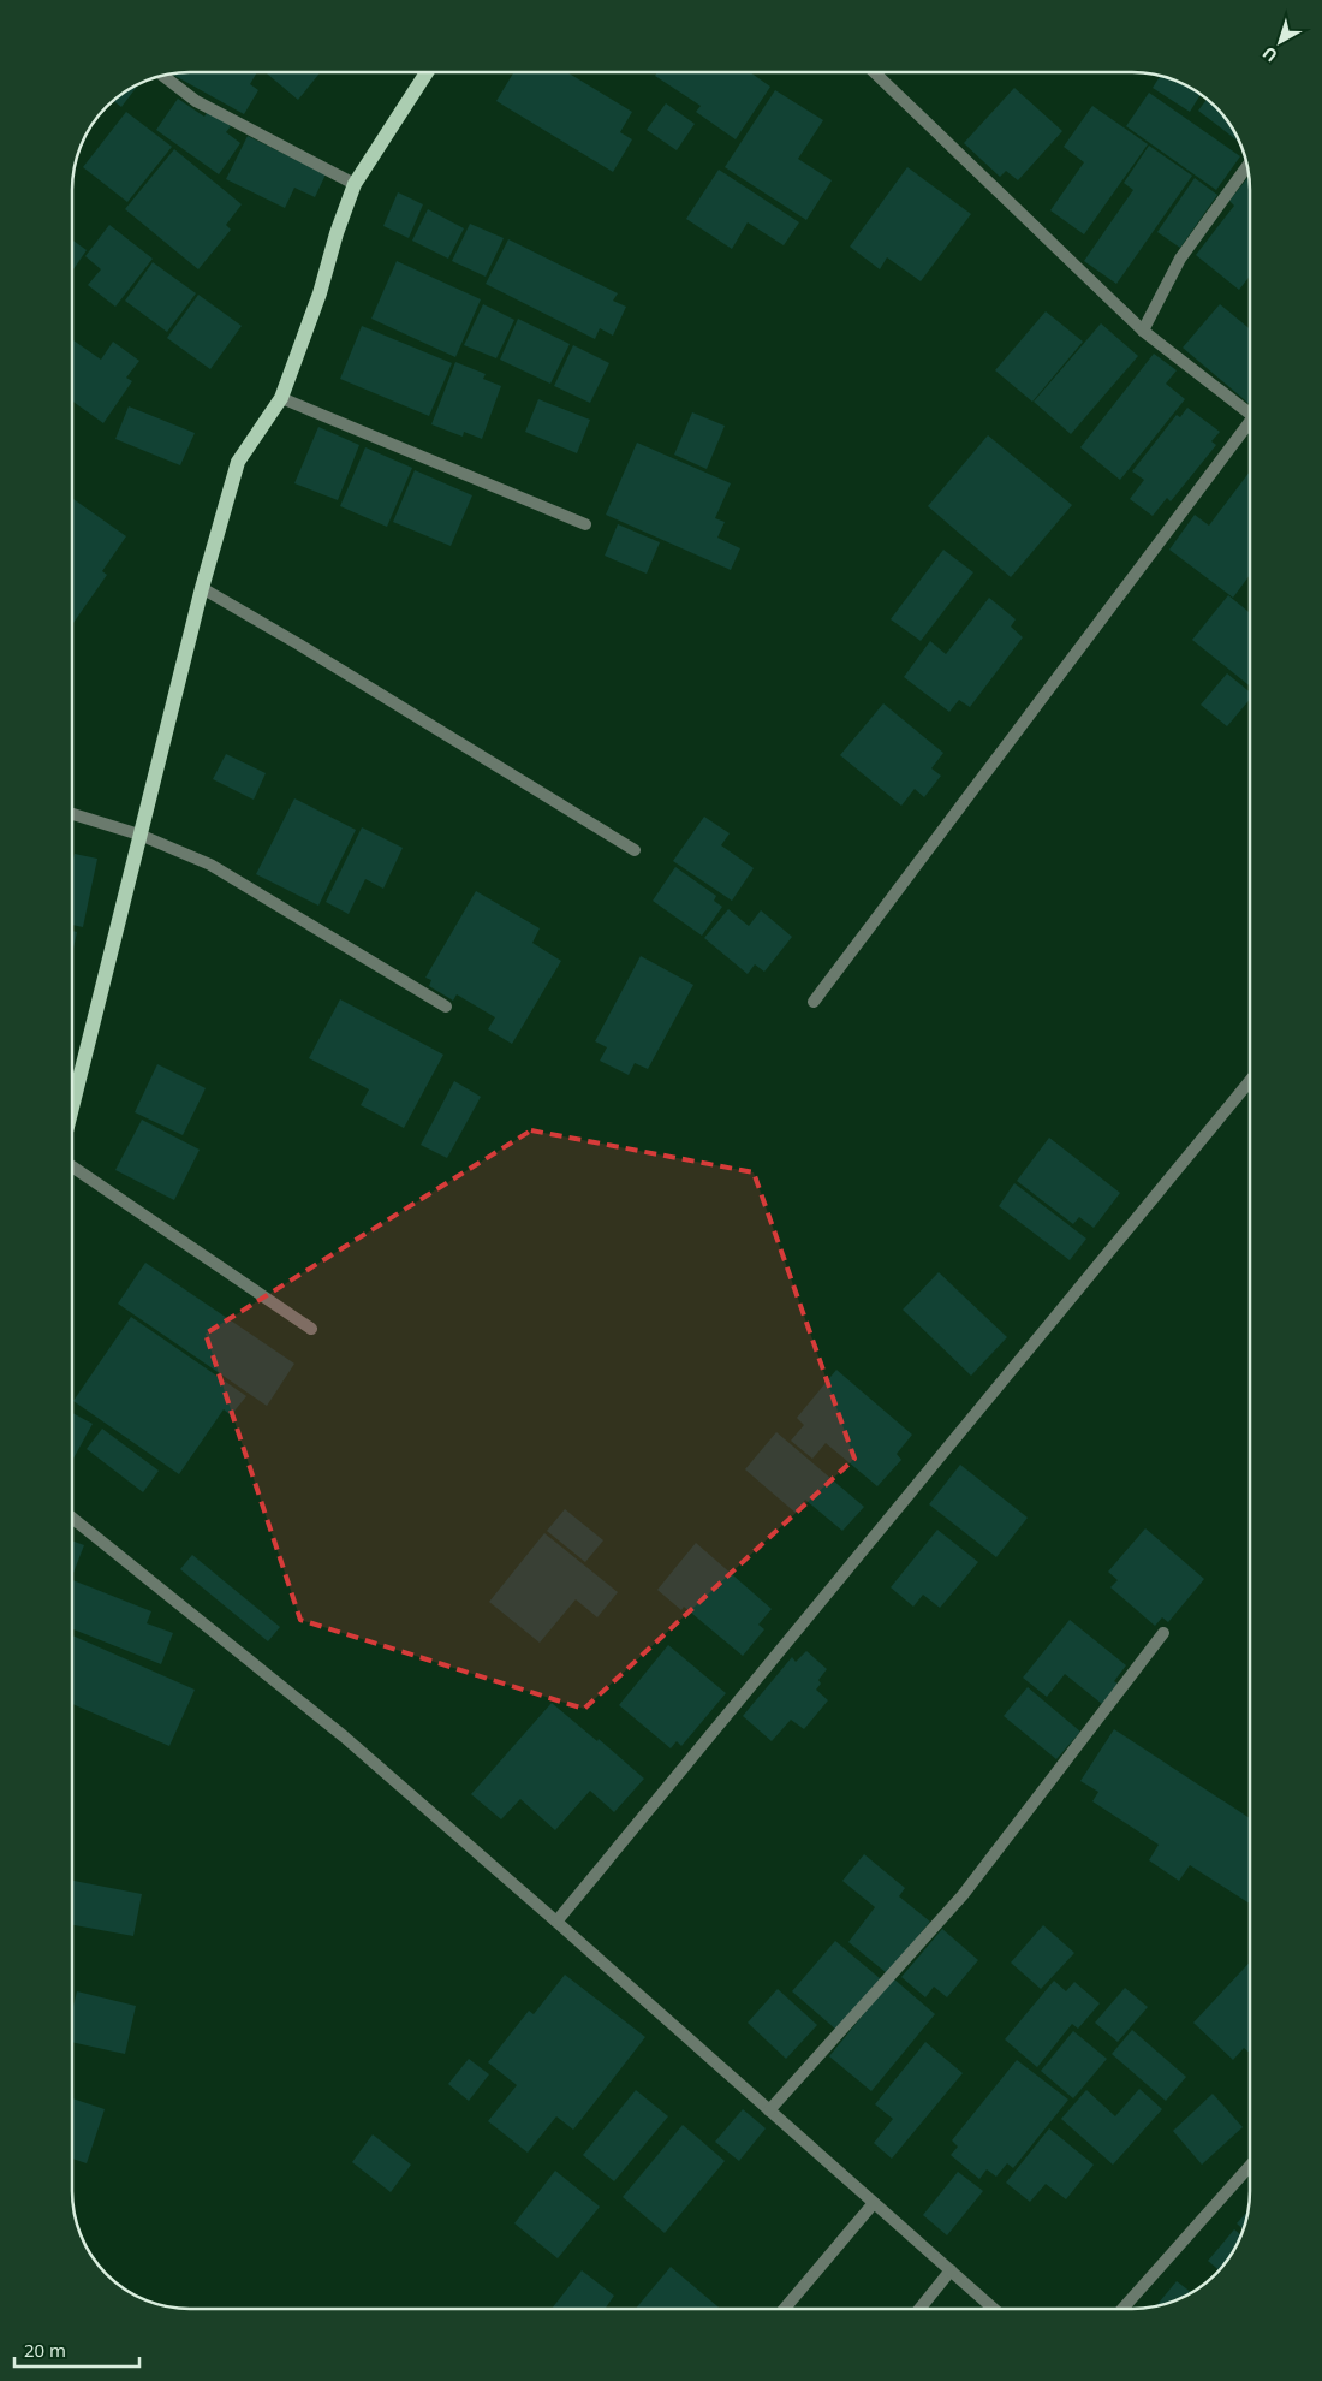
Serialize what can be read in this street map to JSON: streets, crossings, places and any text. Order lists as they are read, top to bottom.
{
  "scale_bar": "20 m",
  "north": "bottom left"
}
